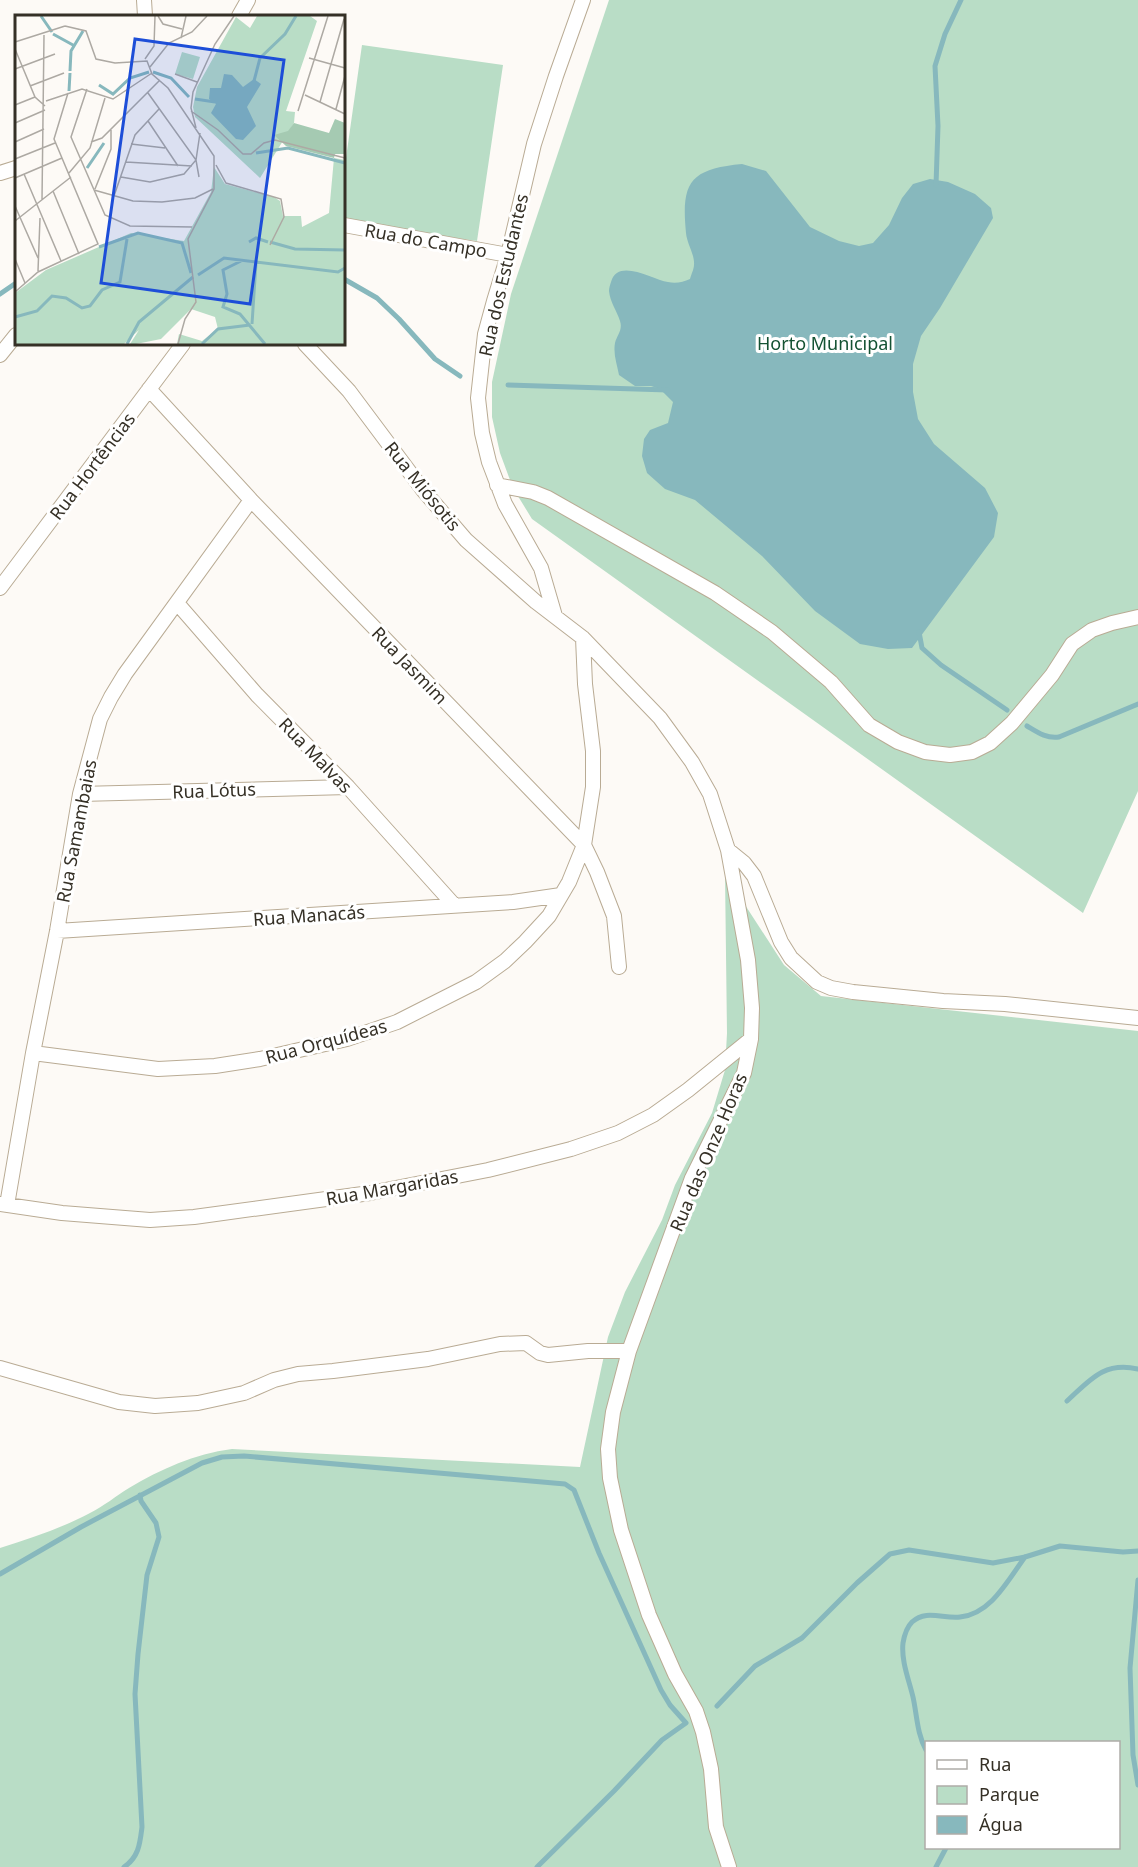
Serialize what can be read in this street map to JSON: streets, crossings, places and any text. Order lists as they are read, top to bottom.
{
  "streets": {
    "street": [
      "Rua do Campo",
      "Rua dos Estudantes",
      "Rua Hortências",
      "Rua Miósotis",
      "Rua Jasmim",
      "Rua Malvas",
      "Rua Lótus",
      "Rua Samambaias",
      "Rua Manacás",
      "Rua Orquídeas",
      "Rua das Onze Horas",
      "Rua Margaridas"
    ]
  },
  "crossings": [
    ["Rua do Campo", "Rua dos Estudantes"],
    ["Rua dos Estudantes", "Rua Miósotis"],
    ["Rua Hortências", "Rua Jasmim"],
    ["Rua Jasmim", "Rua Samambaias"],
    ["Rua Jasmim", "Rua Orquídeas"],
    ["Rua Malvas", "Rua Lótus"],
    ["Rua Malvas", "Rua Samambaias"],
    ["Rua Malvas", "Rua Manacás"],
    ["Rua Lótus", "Rua Samambaias"],
    ["Rua Samambaias", "Rua Manacás"],
    ["Rua Samambaias", "Rua Orquídeas"],
    ["Rua Samambaias", "Rua Margaridas"],
    ["Rua Manacás", "Rua Orquídeas"],
    ["Rua Orquídeas", "Rua das Onze Horas"],
    ["Rua das Onze Horas", "Rua Margaridas"]
  ],
  "parks": ["Horto Municipal"],
  "legend": ["Rua", "Parque", "Água"]
}
